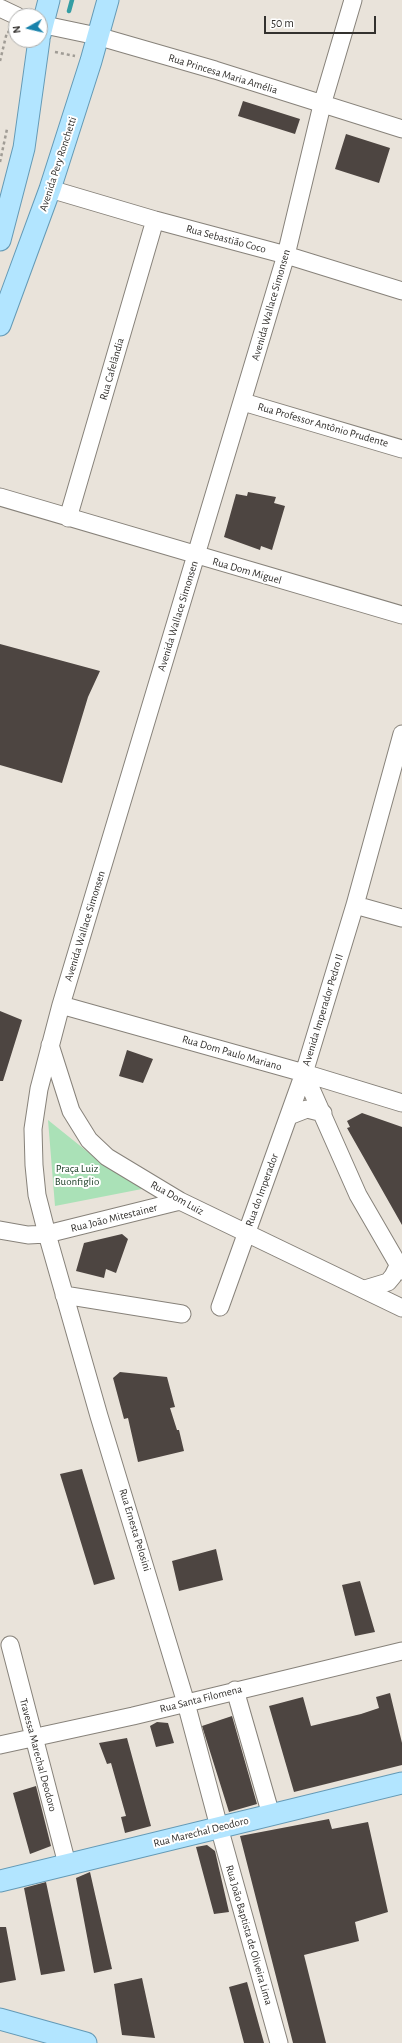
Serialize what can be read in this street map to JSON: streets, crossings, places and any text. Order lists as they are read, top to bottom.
{
  "streets": {
    "main road": ["Avenida Pery Ronchetti", "Rua Marechal Deodoro"],
    "street": [
      "Rua Princesa Maria Amélia",
      "Rua Sebastião Coco",
      "Avenida Wallace Simonsen",
      "Rua Cafelândia",
      "Rua Professor Antônio Prudente",
      "Rua Dom Miguel",
      "Avenida Imperador Pedro II",
      "Rua Dom Paulo Mariano",
      "Rua do Imperador",
      "Rua Dom Luiz",
      "Rua João Mitestainer",
      "Rua Ernesta Pelosini",
      "Rua Santa Filomena",
      "Travessa Marechal Deodoro",
      "Rua João Baptista de Oliveira Lima"
    ]
  },
  "crossings": [
    ["Rua Princesa Maria Amélia", "Avenida Pery Ronchetti"],
    ["Rua Princesa Maria Amélia", "Avenida Wallace Simonsen"],
    ["Avenida Pery Ronchetti", "Rua Sebastião Coco"],
    ["Rua Sebastião Coco", "Avenida Wallace Simonsen"],
    ["Rua Sebastião Coco", "Rua Cafelândia"],
    ["Avenida Wallace Simonsen", "Rua Professor Antônio Prudente"],
    ["Avenida Wallace Simonsen", "Rua Dom Miguel"],
    ["Avenida Wallace Simonsen", "Rua Dom Paulo Mariano"],
    ["Avenida Wallace Simonsen", "Rua Dom Luiz"],
    ["Avenida Wallace Simonsen", "Rua João Mitestainer"],
    ["Avenida Wallace Simonsen", "Rua Ernesta Pelosini"],
    ["Rua Cafelândia", "Rua Dom Miguel"],
    ["Avenida Imperador Pedro II", "Rua Dom Paulo Mariano"],
    ["Avenida Imperador Pedro II", "Rua do Imperador"],
    ["Rua Dom Paulo Mariano", "Rua do Imperador"],
    ["Rua do Imperador", "Rua Dom Luiz"],
    ["Rua Dom Luiz", "Rua João Mitestainer"],
    ["Rua João Mitestainer", "Rua Ernesta Pelosini"],
    ["Rua Ernesta Pelosini", "Rua Santa Filomena"],
    ["Rua Ernesta Pelosini", "Rua Marechal Deodoro"],
    ["Rua Ernesta Pelosini", "Rua João Baptista de Oliveira Lima"],
    ["Rua Santa Filomena", "Travessa Marechal Deodoro"],
    ["Travessa Marechal Deodoro", "Rua Marechal Deodoro"],
    ["Rua Marechal Deodoro", "Rua João Baptista de Oliveira Lima"]
  ],
  "parks": ["Praça Luiz Buonfiglio"],
  "scale_bar": "50 m",
  "north": "left"
}
